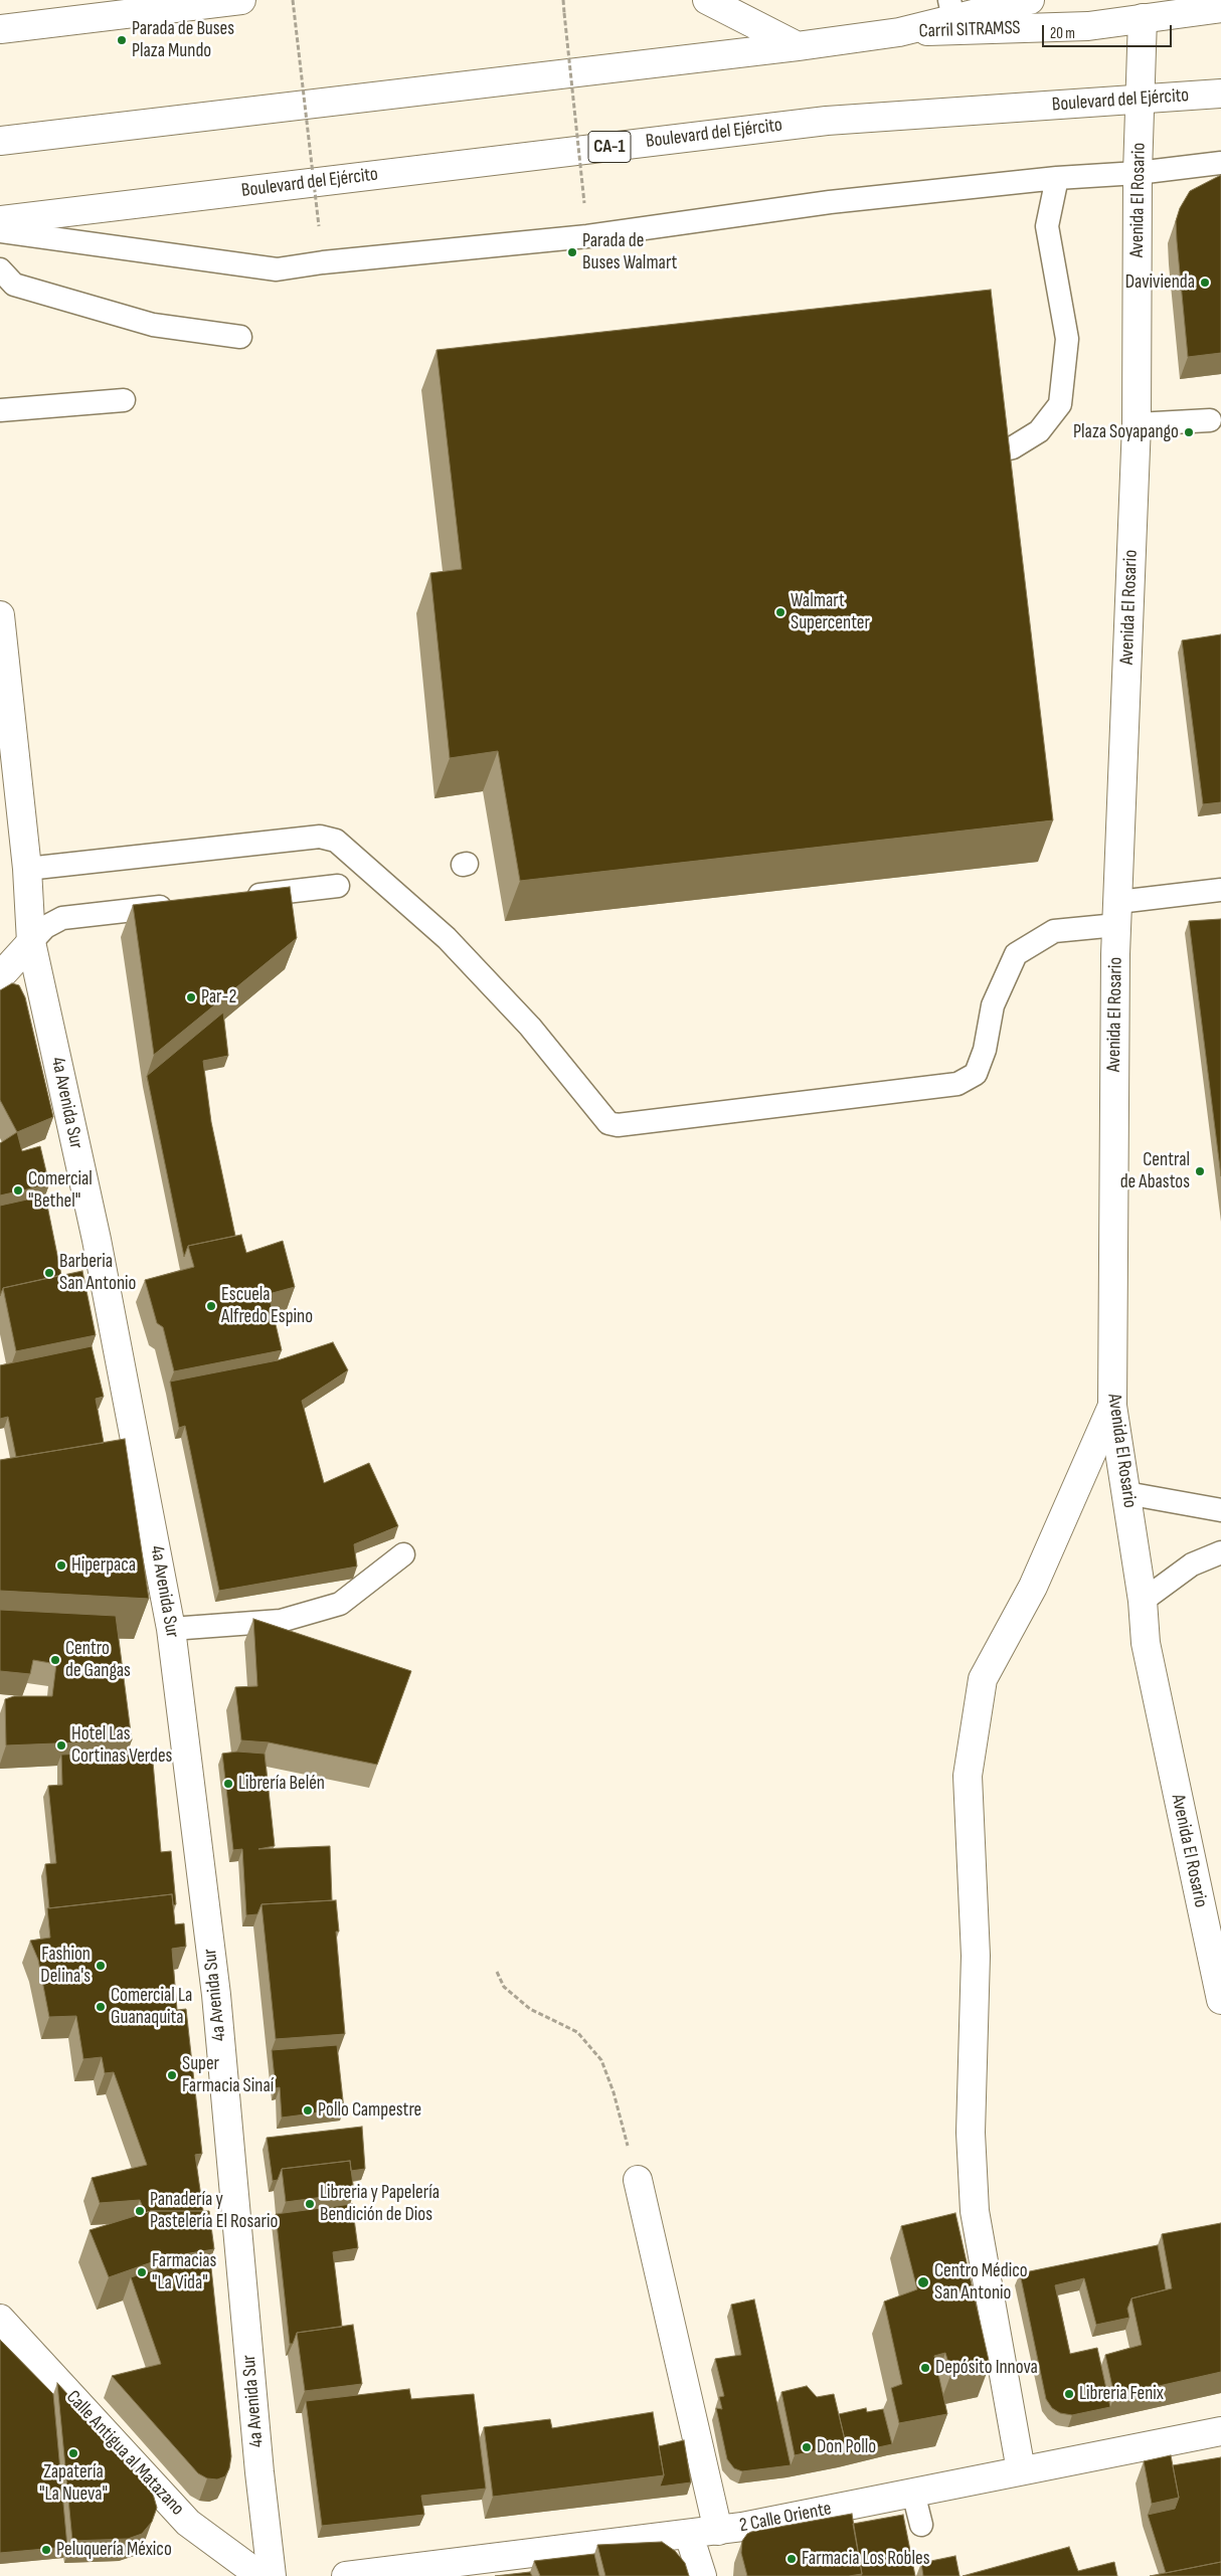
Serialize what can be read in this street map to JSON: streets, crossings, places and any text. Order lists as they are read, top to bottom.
{
  "streets": {
    "main road": [
      "Carril SITRAMSS",
      "Boulevard del Ejército",
      "CA-1",
      "Avenida El Rosario",
      "4a Avenida Sur",
      "Calle Antigua al Matazano",
      "2 Calle Oriente"
    ]
  },
  "crossings": [
    ["Carril SITRAMSS", "Avenida El Rosario"],
    ["Boulevard del Ejército", "Avenida El Rosario"]
  ],
  "places": [
    "Parada de Buses Plaza Mundo",
    "Parada de Buses Walmart",
    "Davivienda",
    "Plaza Soyapango",
    "Walmart Supercenter",
    "Par-2",
    "Central de Abastos",
    "Comercial \"Bethel\"",
    "Barberia San Antonio",
    "Escuela Alfredo Espino",
    "Hiperpaca",
    "Centro de Gangas",
    "Hotel Las Cortinas Verdes",
    "Librería Belén",
    "Fashion Delina's",
    "Comercial La Guanaquita",
    "Super Farmacia Sinaí",
    "Pollo Campestre",
    "Libreria y Papelería Bendición de Dios",
    "Panadería y Pastelería El Rosario",
    "Farmacias \"La Vida\"",
    "Centro Médico San Antonio",
    "Depósito Innova",
    "Libreria Fenix",
    "Don Pollo",
    "Zapatería \"La Nueva\"",
    "Peluquería México",
    "Farmacia Los Robles"
  ],
  "scale_bar": "20 m"
}
